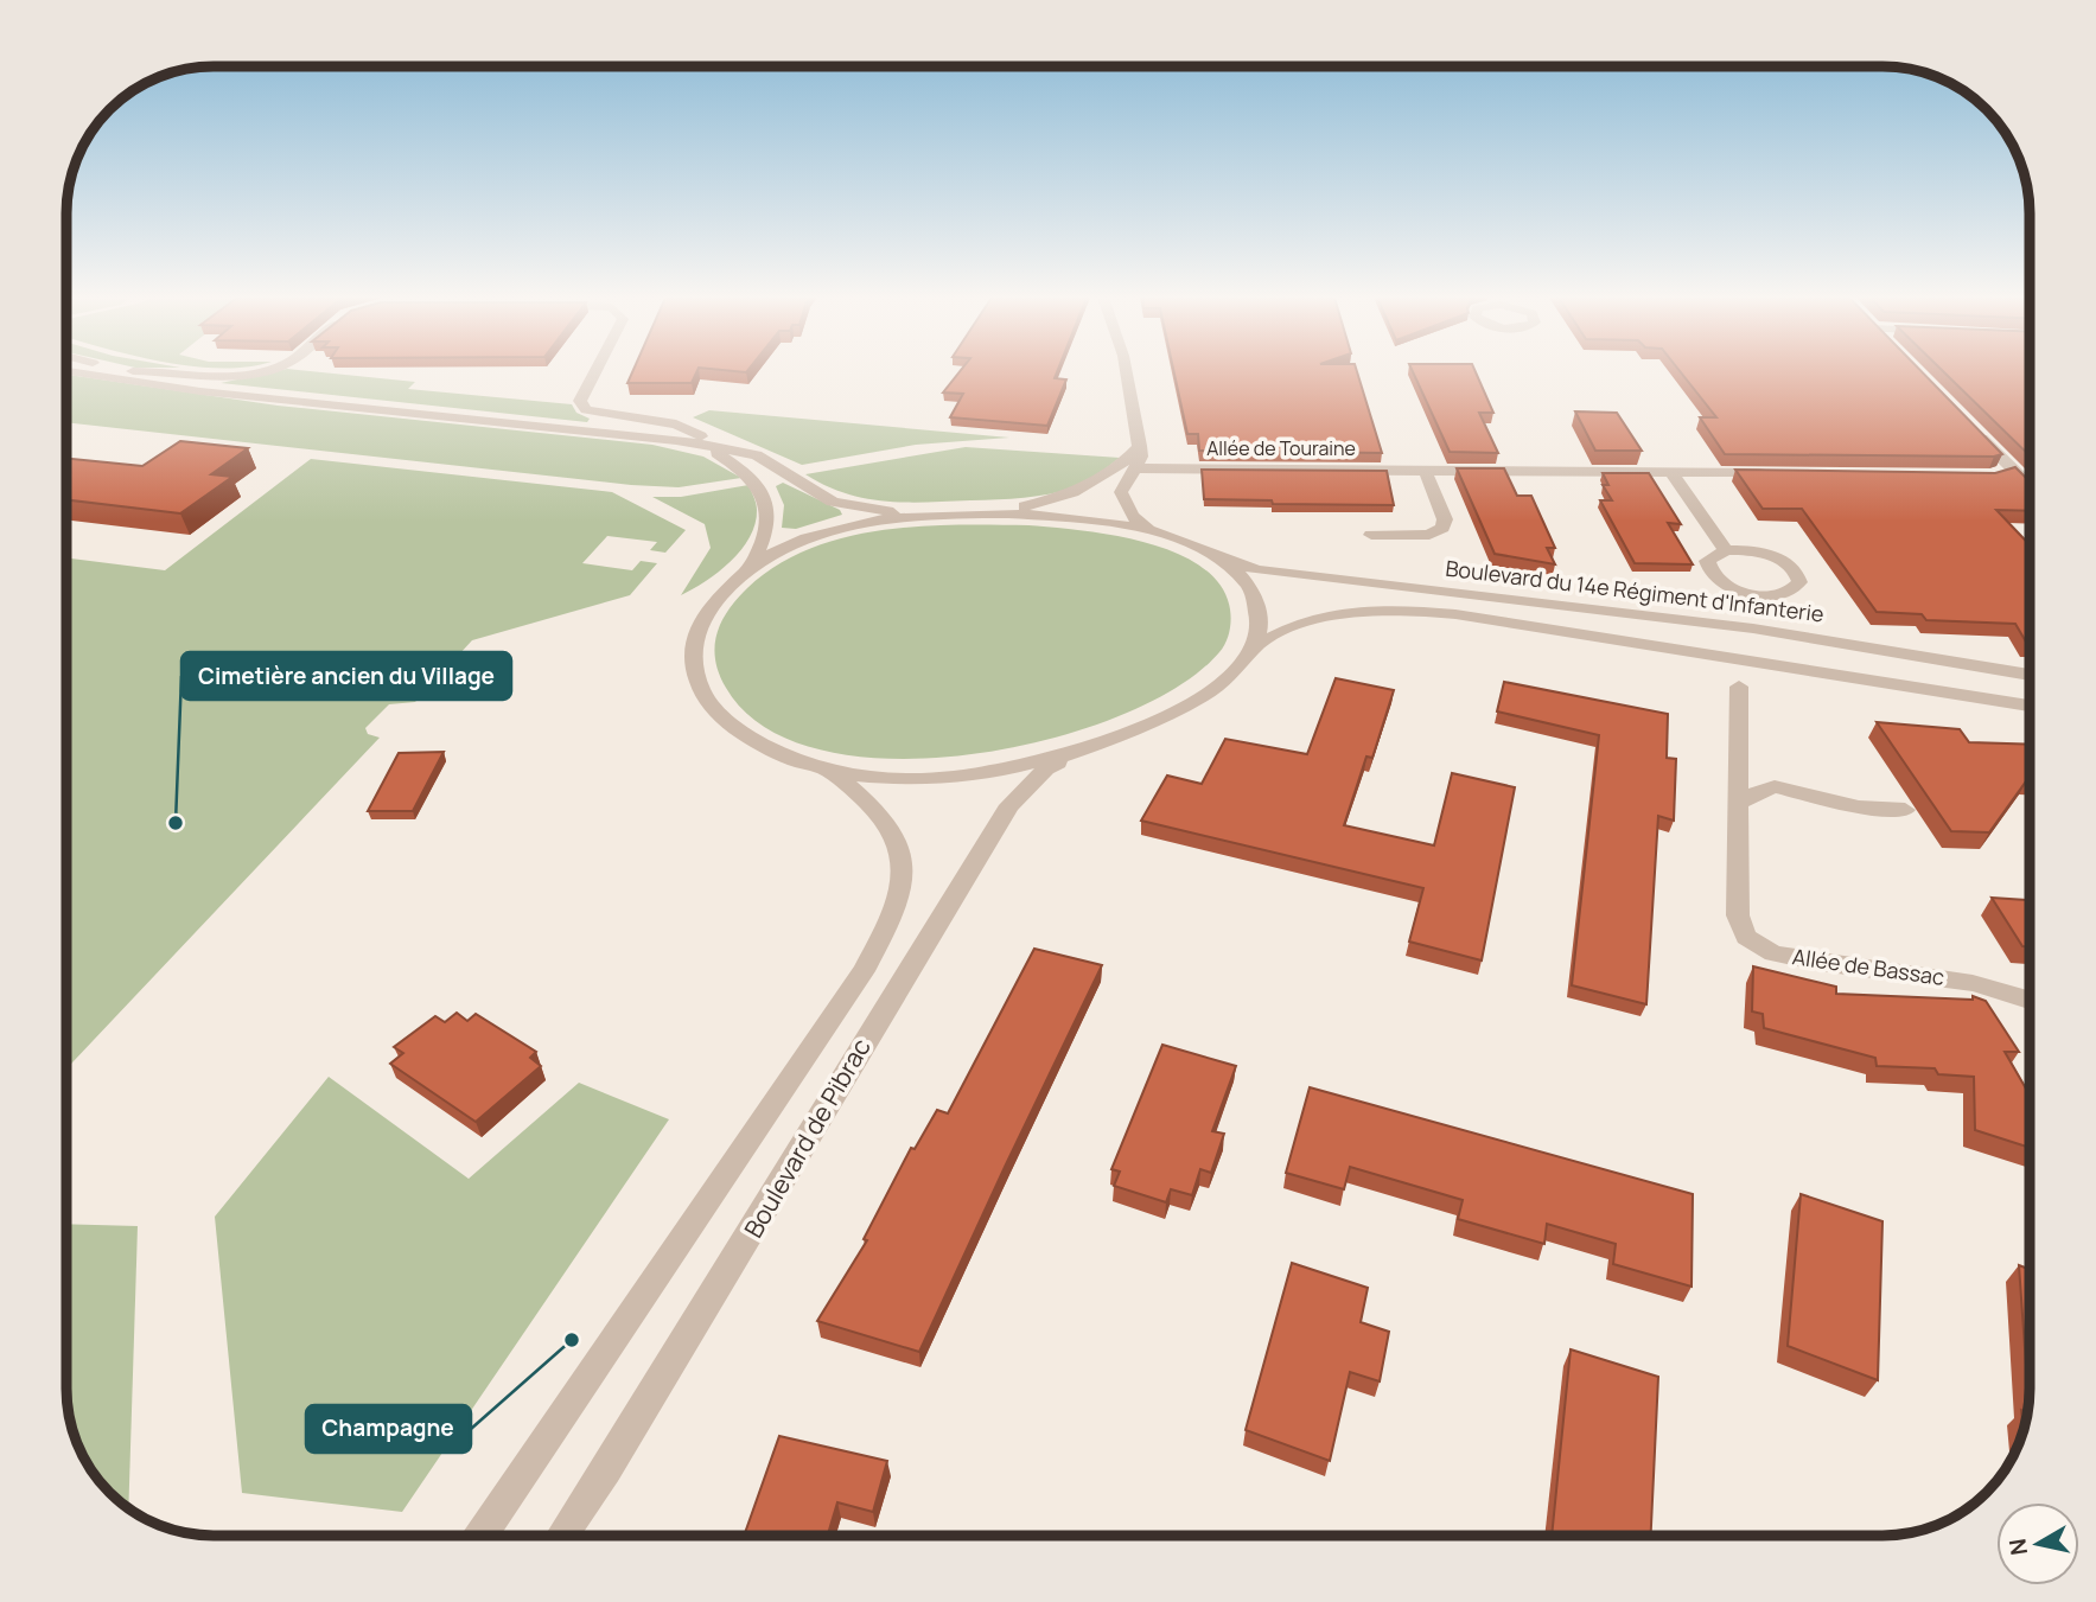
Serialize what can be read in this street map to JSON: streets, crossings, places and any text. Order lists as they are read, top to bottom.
{
  "streets": {
    "street": [
      "Allée de Touraine",
      "Boulevard du 14e Régiment d'Infanterie",
      "Allée de Bassac",
      "Boulevard de Pibrac"
    ]
  },
  "places": ["Cimetière ancien du Village", "Champagne"],
  "north": "left"
}
